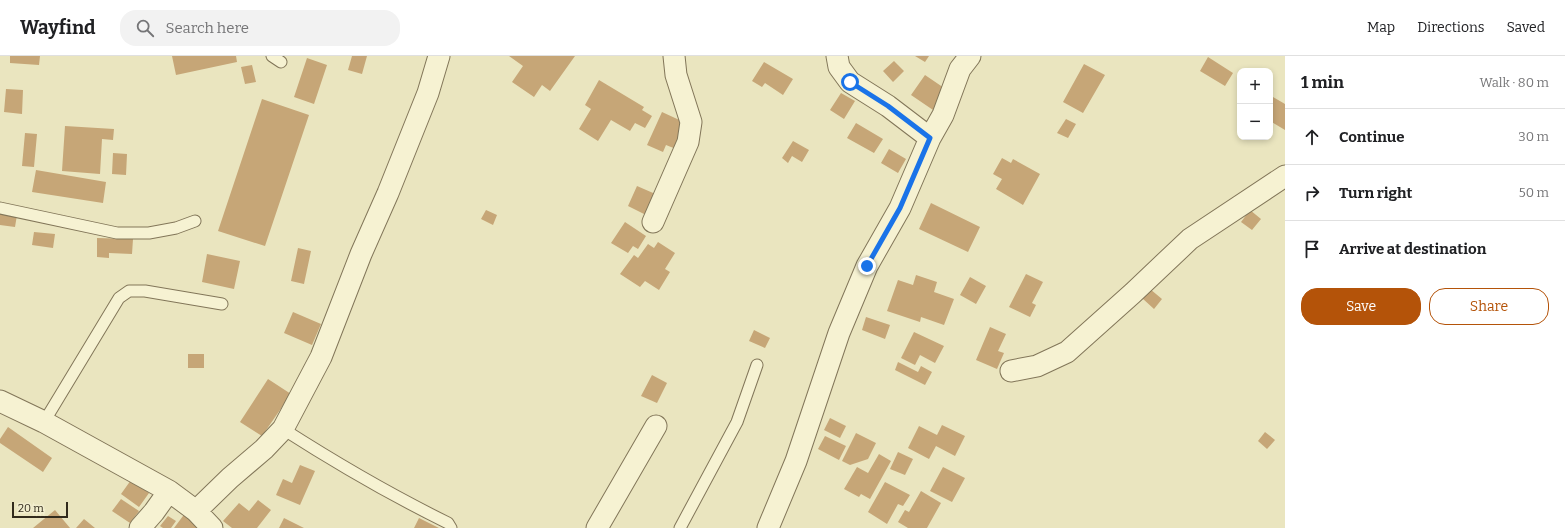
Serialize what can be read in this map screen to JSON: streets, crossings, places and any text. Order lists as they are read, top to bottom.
{
  "scale_bar": "20 m",
  "page": {
    "header": "Wayfind",
    "search": "Search here",
    "nav": ["Map", "Directions", "Saved"],
    "heading": ["1 min", "Walk · 80 m"],
    "map_buttons": ["+", "−"],
    "list": [
      ["Continue", "30 m"],
      ["Turn right", "50 m"],
      "Arrive at destination"
    ],
    "buttons": ["Save", "Share"],
    "scale": "20 m"
  }
}
